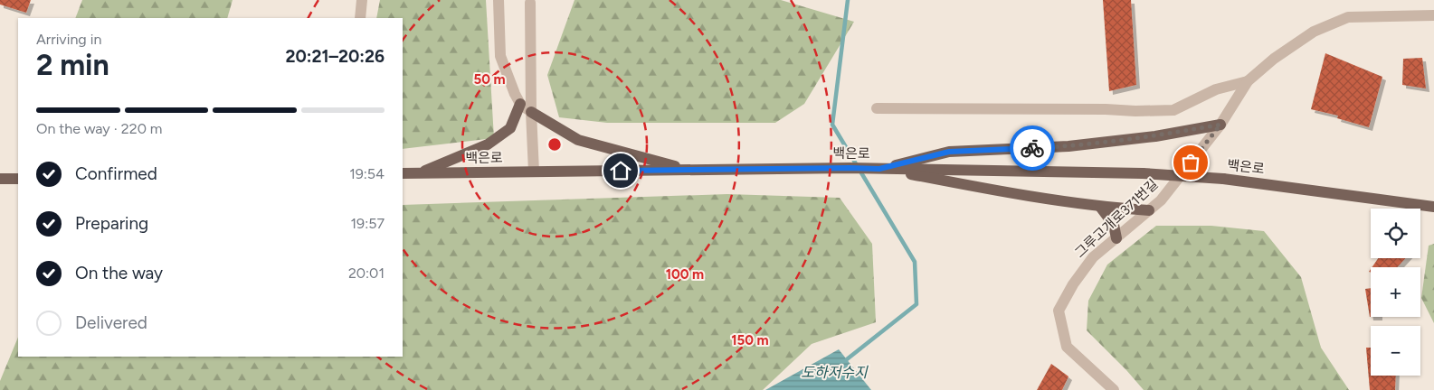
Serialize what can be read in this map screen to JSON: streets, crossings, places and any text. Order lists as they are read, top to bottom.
{
  "streets": {
    "main road": ["백은로"],
    "street": ["그루고개로371번길"]
  },
  "water": ["도하저수지"],
  "page": {
    "heading": ["2 min", "Arriving in", "20:21–20:26"],
    "bar": "On the way · 220 m",
    "list": [
      ["Confirmed", "19:54"],
      ["Preparing", "19:57"],
      ["On the way", "20:01"],
      "Delivered"
    ],
    "map_buttons": ["+", "−"]
  },
  "rings": ["50 m", "100 m", "150 m"]
}
